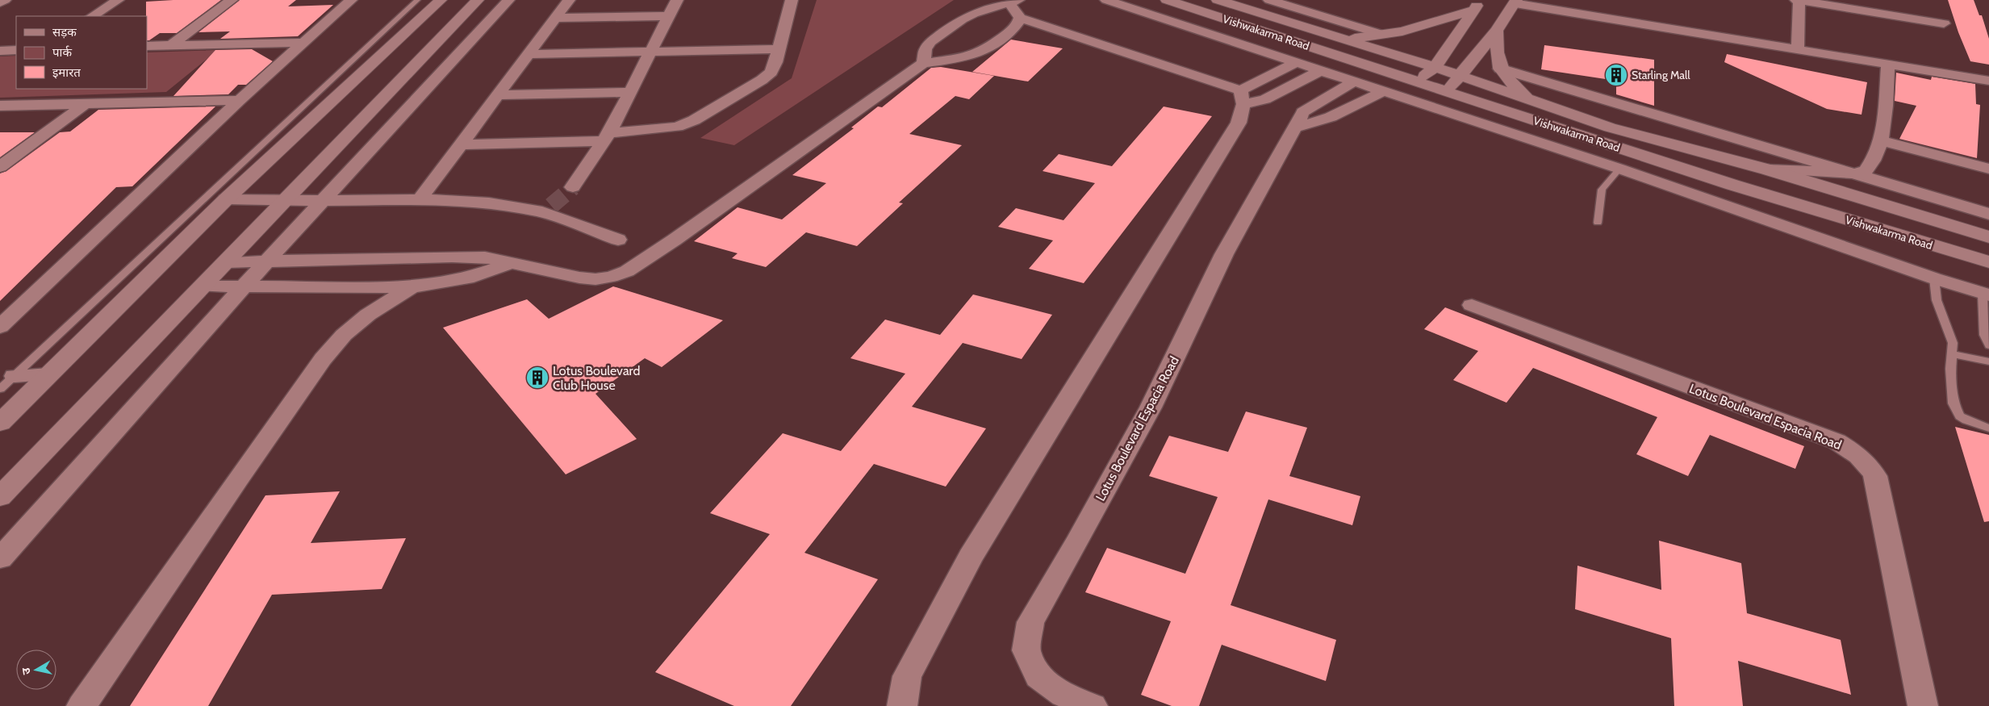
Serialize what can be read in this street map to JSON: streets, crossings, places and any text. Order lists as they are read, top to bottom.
{
  "streets": {
    "street": ["Vishwakarma Road", "Lotus Boulevard Espacia Road"]
  },
  "places": {
    "building": ["Starling Mall", "Lotus Boulevard Club House"]
  },
  "legend": ["सड़क", "पार्क", "इमारत"],
  "north": "left"
}
